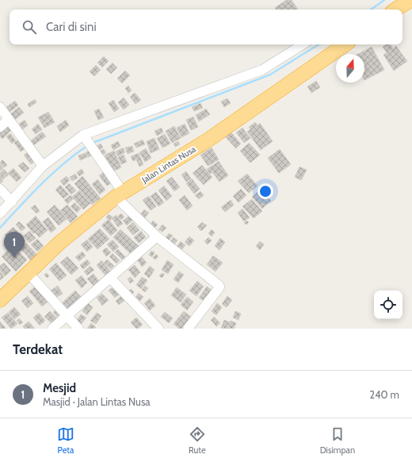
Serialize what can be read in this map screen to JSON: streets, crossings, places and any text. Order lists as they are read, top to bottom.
{
  "streets": {
    "highway": ["Jalan Lintas Nusa"]
  },
  "north": "top",
  "page": {
    "search": "Cari di sini",
    "pins": "1",
    "heading": "Terdekat",
    "list": [
      {
        "mark": "1",
        "name": "Mesjid",
        "note": "Masjid · Jalan Lintas Nusa",
        "value": "240 m"
      }
    ],
    "nav": ["Peta", "Rute", "Disimpan"]
  }
}
